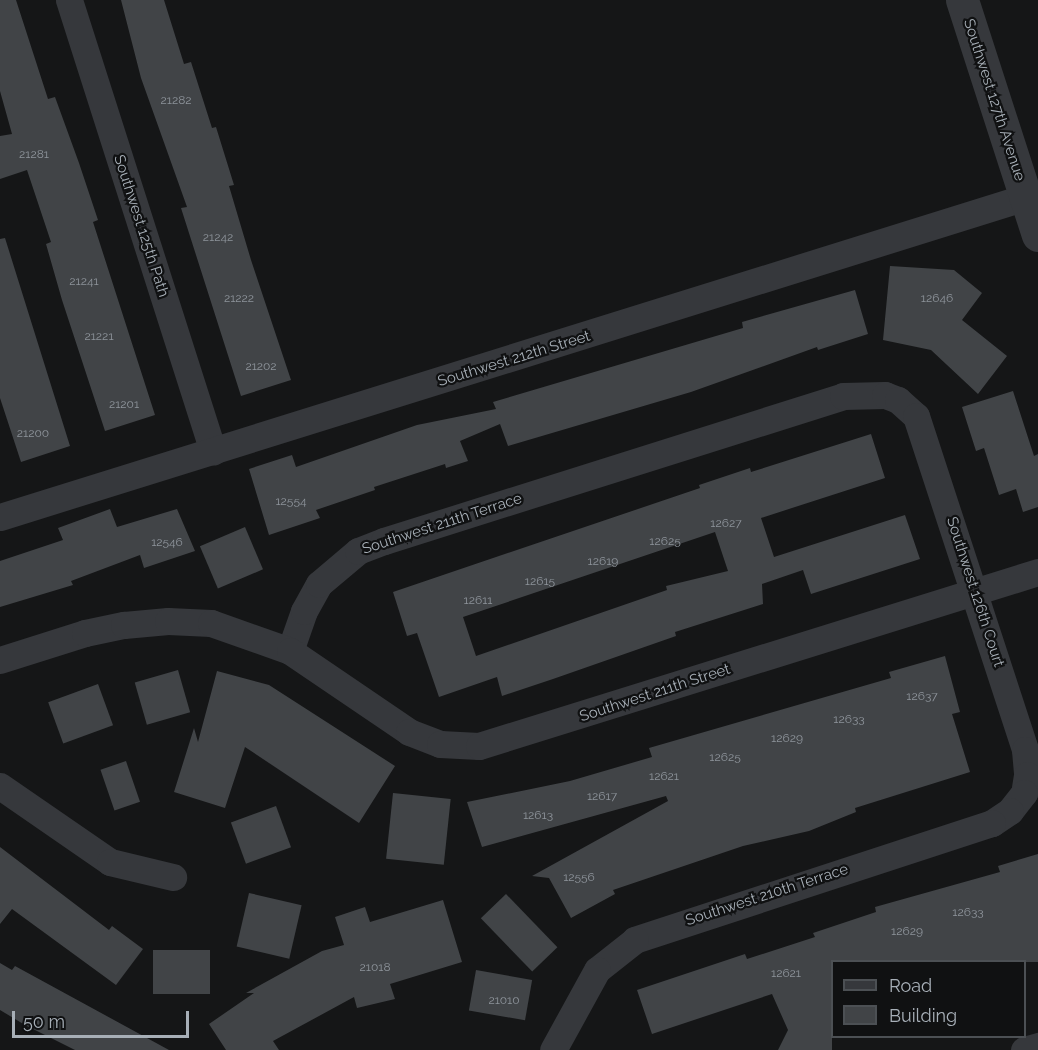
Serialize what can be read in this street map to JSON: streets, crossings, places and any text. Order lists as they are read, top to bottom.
{
  "streets": {
    "street": [
      "Southwest 127th Avenue",
      "Southwest 125th Path",
      "Southwest 212th Street",
      "Southwest 211th Terrace",
      "Southwest 126th Court",
      "Southwest 211th Street",
      "Southwest 210th Terrace"
    ]
  },
  "crossings": [
    ["Southwest 127th Avenue", "Southwest 212th Street"],
    ["Southwest 125th Path", "Southwest 212th Street"],
    ["Southwest 211th Terrace", "Southwest 126th Court"],
    ["Southwest 211th Terrace", "Southwest 211th Street"],
    ["Southwest 126th Court", "Southwest 211th Street"],
    ["Southwest 126th Court", "Southwest 210th Terrace"]
  ],
  "house_numbers": [
    "21282",
    "21281",
    "21242",
    "21241",
    "21222",
    "12646",
    "21221",
    "21202",
    "21201",
    "21200",
    "12554",
    "12627",
    "12625",
    "12546",
    "12619",
    "12615",
    "12611",
    "12637",
    "12633",
    "12629",
    "12625",
    "12621",
    "12617",
    "12613",
    "12556",
    "12633",
    "12629",
    "21018",
    "12621",
    "21010"
  ],
  "legend": ["Road", "Building"],
  "scale_bar": "50 m"
}
